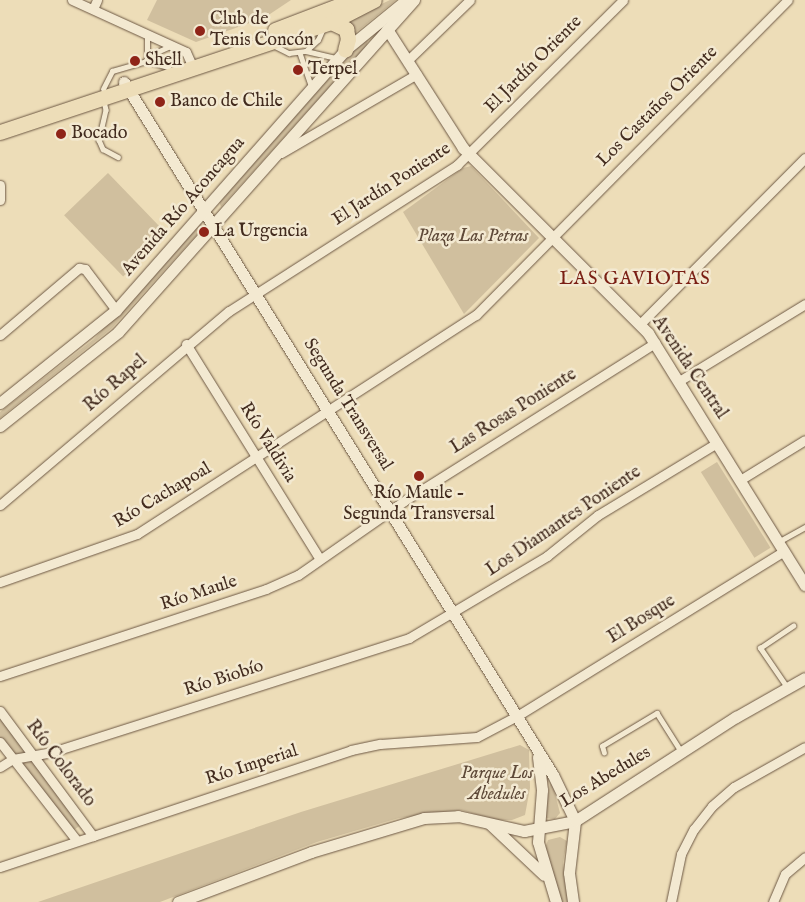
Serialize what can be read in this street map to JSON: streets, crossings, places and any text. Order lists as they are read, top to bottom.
{
  "streets": {
    "street": [
      "El Jardín Oriente",
      "Los Castaños Oriente",
      "El Jardín Poniente",
      "Avenida Río Aconcagua",
      "Avenida Central",
      "Río Rapel",
      "Segunda Transversal",
      "Las Rosas Poniente",
      "Río Valdivia",
      "Río Cachapoal",
      "Los Diamantes Poniente",
      "Río Maule",
      "El Bosque",
      "Río Biobío",
      "Río Colorado",
      "Río Imperial",
      "Los Abedules"
    ]
  },
  "crossings": [
    ["El Jardín Oriente", "El Jardín Poniente"],
    ["El Jardín Oriente", "Avenida Central"],
    ["Los Castaños Oriente", "Avenida Central"],
    ["Los Castaños Oriente", "Segunda Transversal"],
    ["Los Castaños Oriente", "Río Cachapoal"],
    ["El Jardín Poniente", "Avenida Central"],
    ["El Jardín Poniente", "Río Rapel"],
    ["El Jardín Poniente", "Segunda Transversal"],
    ["Avenida Río Aconcagua", "Avenida Central"],
    ["Avenida Río Aconcagua", "Segunda Transversal"],
    ["Avenida Central", "Las Rosas Poniente"],
    ["Avenida Central", "Los Diamantes Poniente"],
    ["Avenida Central", "El Bosque"],
    ["Río Rapel", "Segunda Transversal"],
    ["Río Rapel", "Río Valdivia"],
    ["Segunda Transversal", "Las Rosas Poniente"],
    ["Segunda Transversal", "Río Cachapoal"],
    ["Segunda Transversal", "Los Diamantes Poniente"],
    ["Segunda Transversal", "Río Maule"],
    ["Segunda Transversal", "El Bosque"],
    ["Segunda Transversal", "Río Biobío"],
    ["Segunda Transversal", "Río Imperial"],
    ["Segunda Transversal", "Los Abedules"],
    ["Las Rosas Poniente", "Río Maule"],
    ["Río Valdivia", "Río Cachapoal"],
    ["Río Valdivia", "Río Maule"],
    ["Los Diamantes Poniente", "Río Biobío"],
    ["El Bosque", "Río Imperial"],
    ["Río Biobío", "Río Colorado"],
    ["Río Colorado", "Río Imperial"]
  ],
  "districts": ["LAS GAVIOTAS"],
  "parks": ["Plaza Las Petras", "Parque Los Abedules"],
  "places": [
    "Club de Tenis Concón",
    "Shell",
    "Terpel",
    "Banco de Chile",
    "Bocado",
    "La Urgencia",
    "Río Maule - Segunda Transversal"
  ]
}
